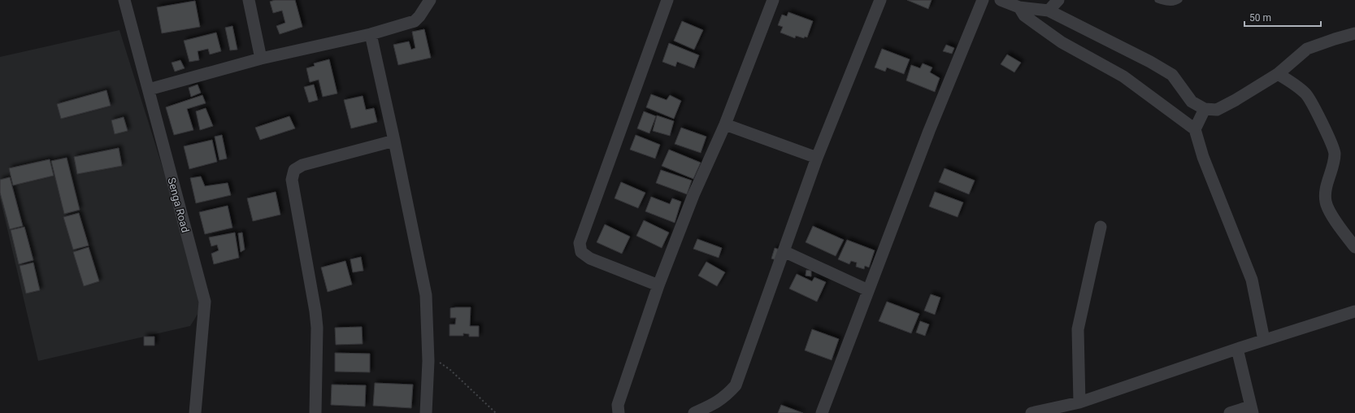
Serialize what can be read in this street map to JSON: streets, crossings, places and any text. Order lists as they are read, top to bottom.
{
  "streets": {
    "street": ["Senga Road"]
  },
  "scale_bar": "50 m"
}
